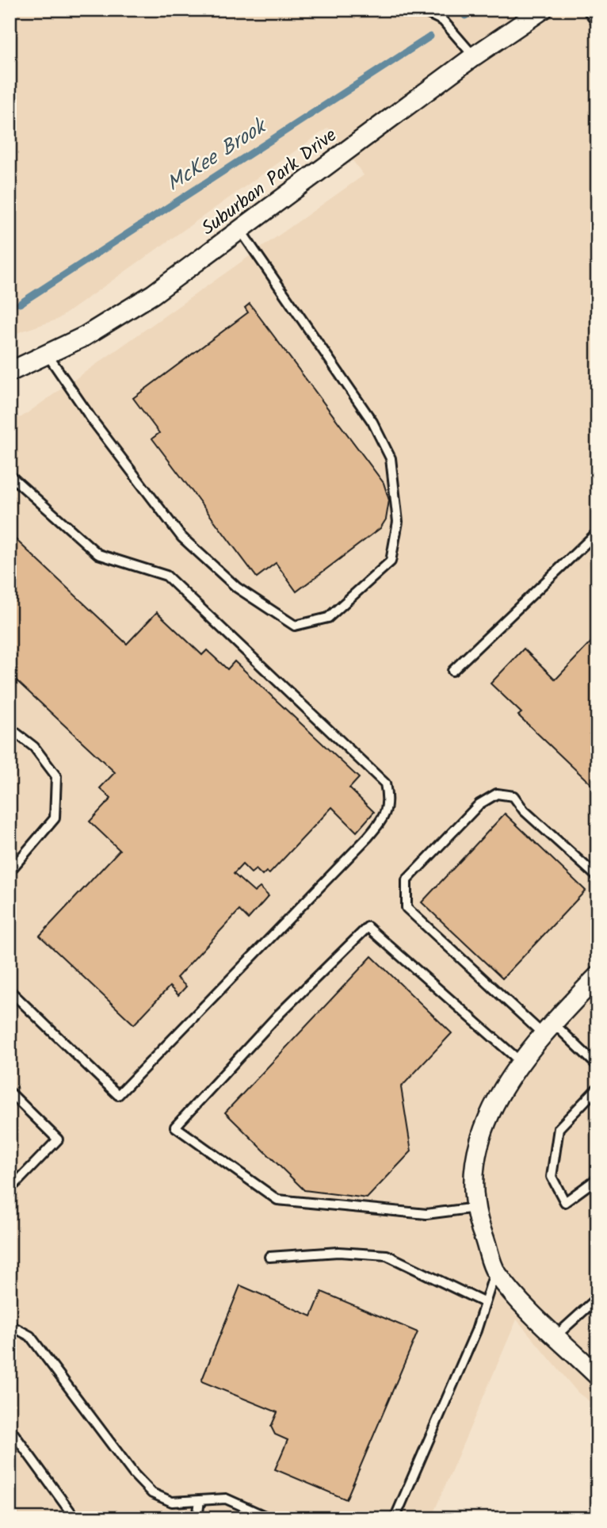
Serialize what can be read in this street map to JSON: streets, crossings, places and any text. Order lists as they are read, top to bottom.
{
  "streets": {
    "street": ["Suburban Park Drive"]
  },
  "water": ["McKee Brook"]
}
